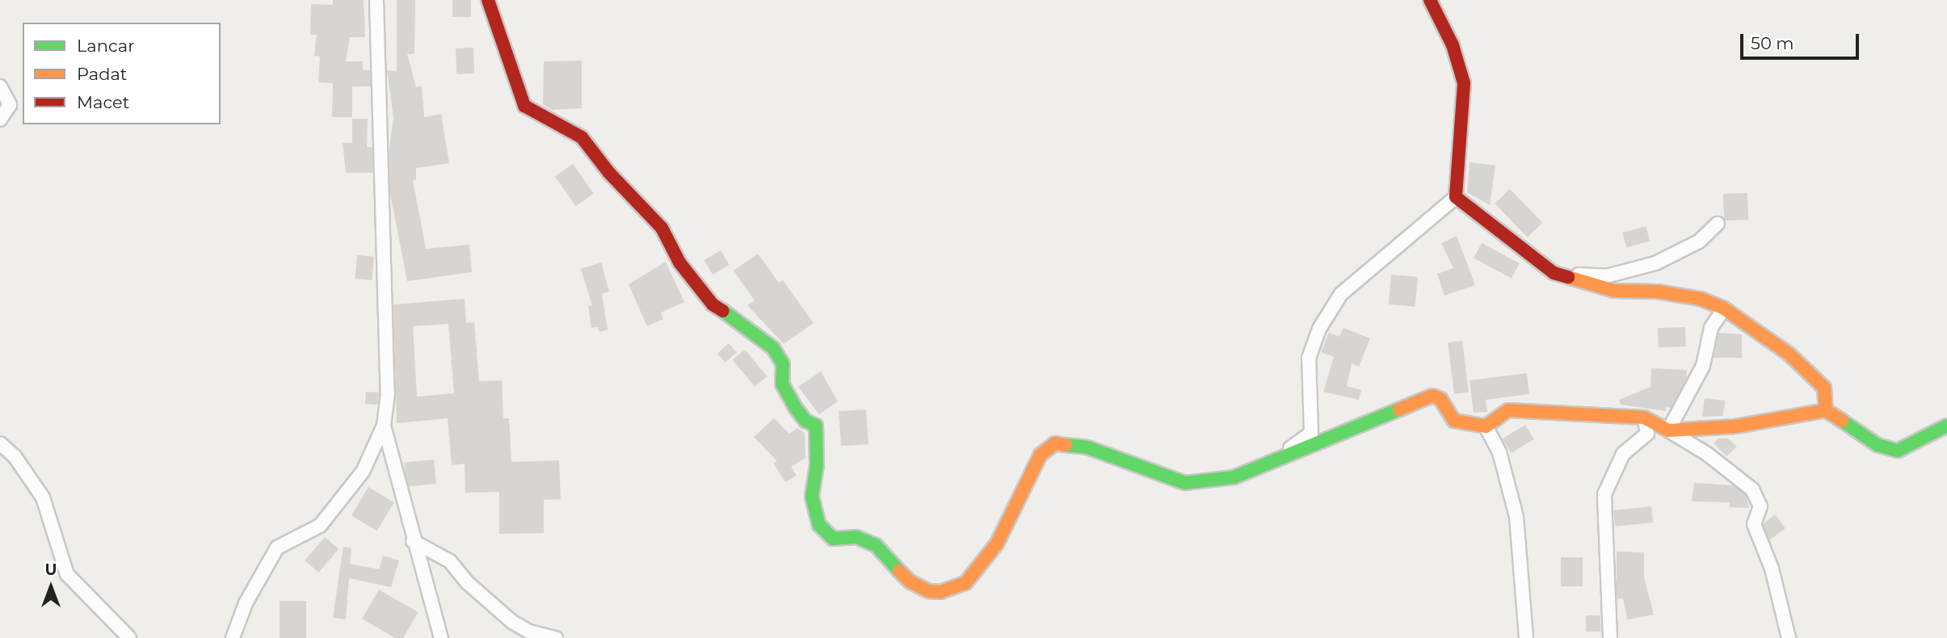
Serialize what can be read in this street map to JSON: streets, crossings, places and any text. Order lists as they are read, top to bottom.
{
  "legend": ["Lancar", "Padat", "Macet"],
  "scale_bar": "50 m",
  "north": "top"
}
